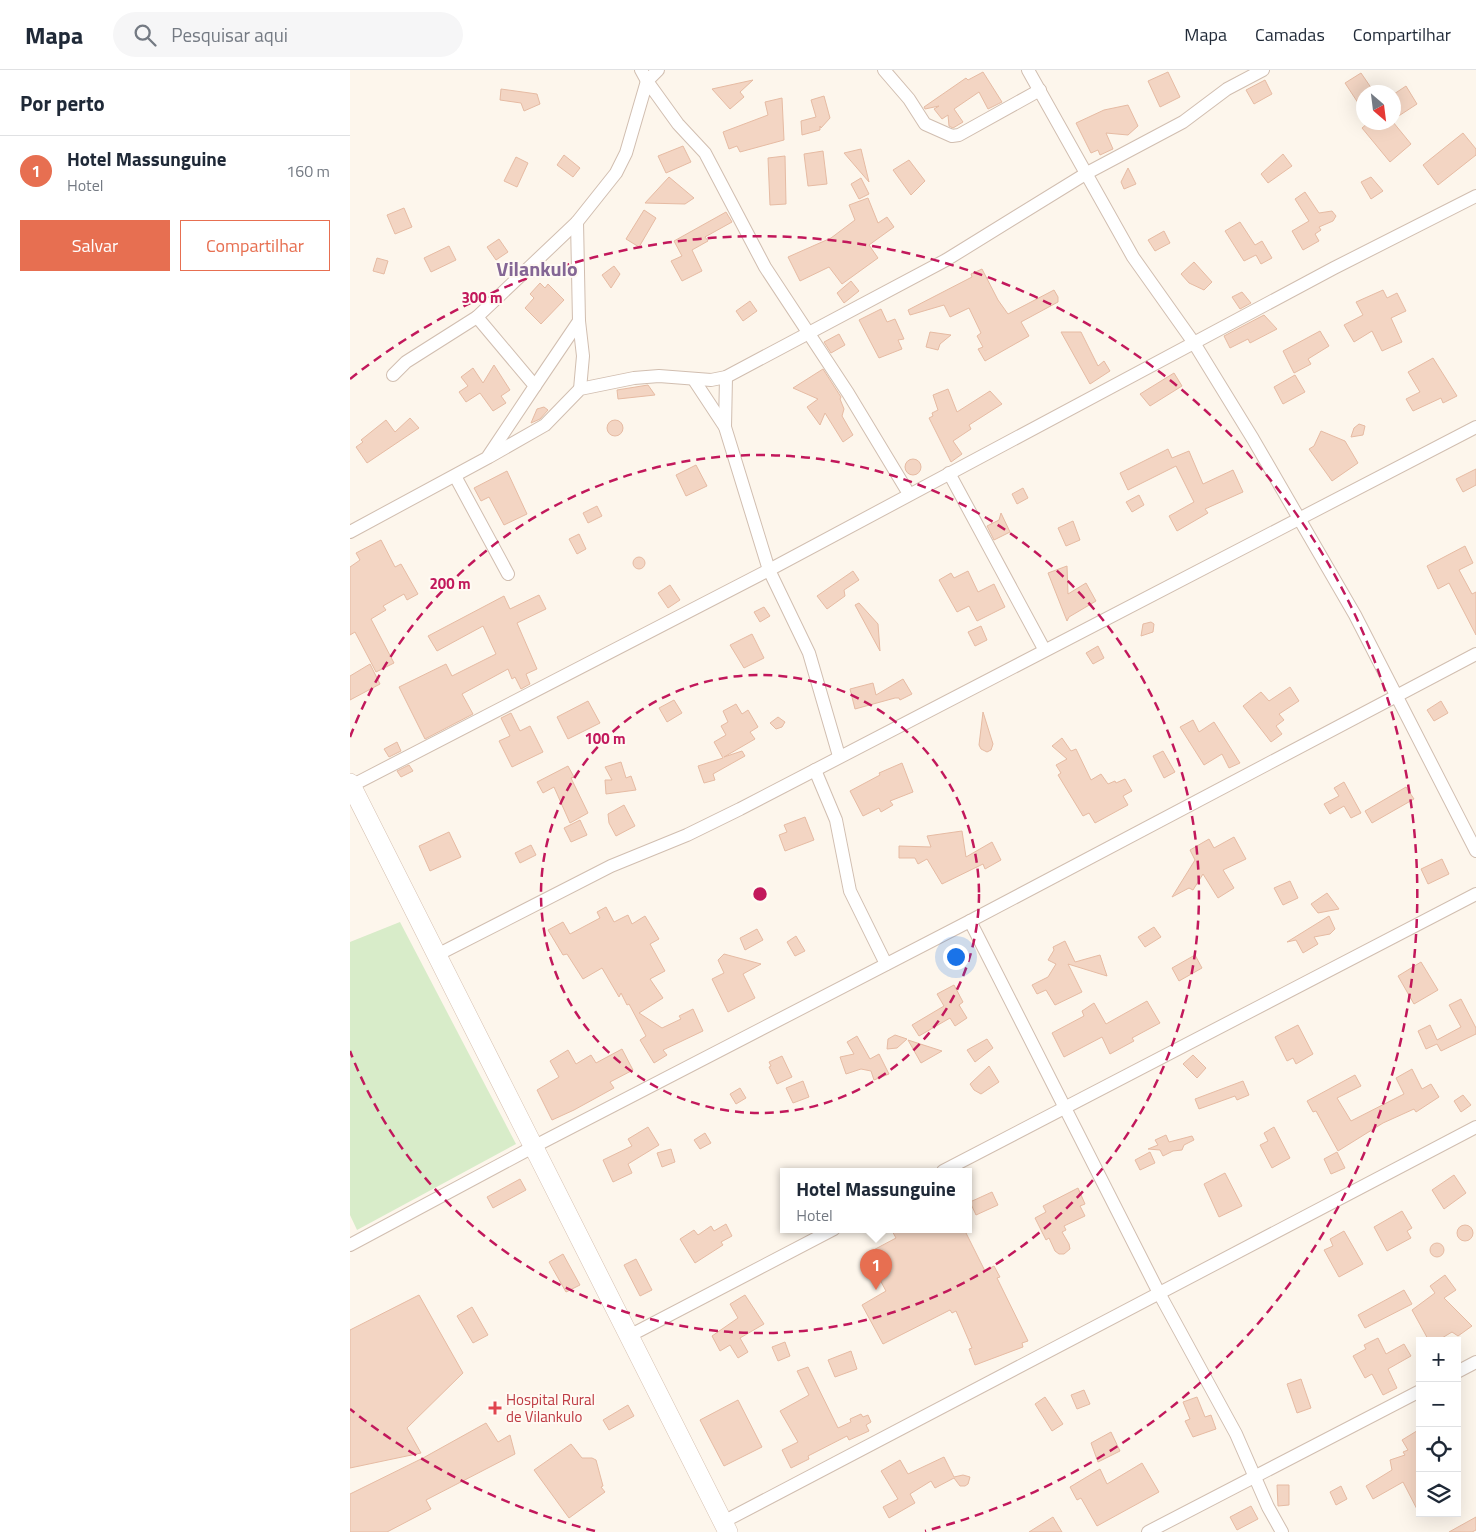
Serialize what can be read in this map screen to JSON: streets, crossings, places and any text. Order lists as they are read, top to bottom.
{
  "districts": ["Vilankulo"],
  "places": {
    "health": ["Hospital Rural de Vilankulo"]
  },
  "north": "bottom right",
  "page": {
    "header": "Mapa",
    "search": "Pesquisar aqui",
    "nav": ["Mapa", "Camadas", "Compartilhar"],
    "heading": "Por perto",
    "list": [
      {
        "mark": "1",
        "name": "Hotel Massunguine",
        "note": "Hotel",
        "value": "160 m"
      }
    ],
    "buttons": ["Salvar", "Compartilhar"],
    "popup": ["Hotel Massunguine", "Hotel"],
    "pins": "1",
    "map_buttons": ["+", "−"]
  },
  "rings": ["300 m", "200 m", "100 m"]
}
